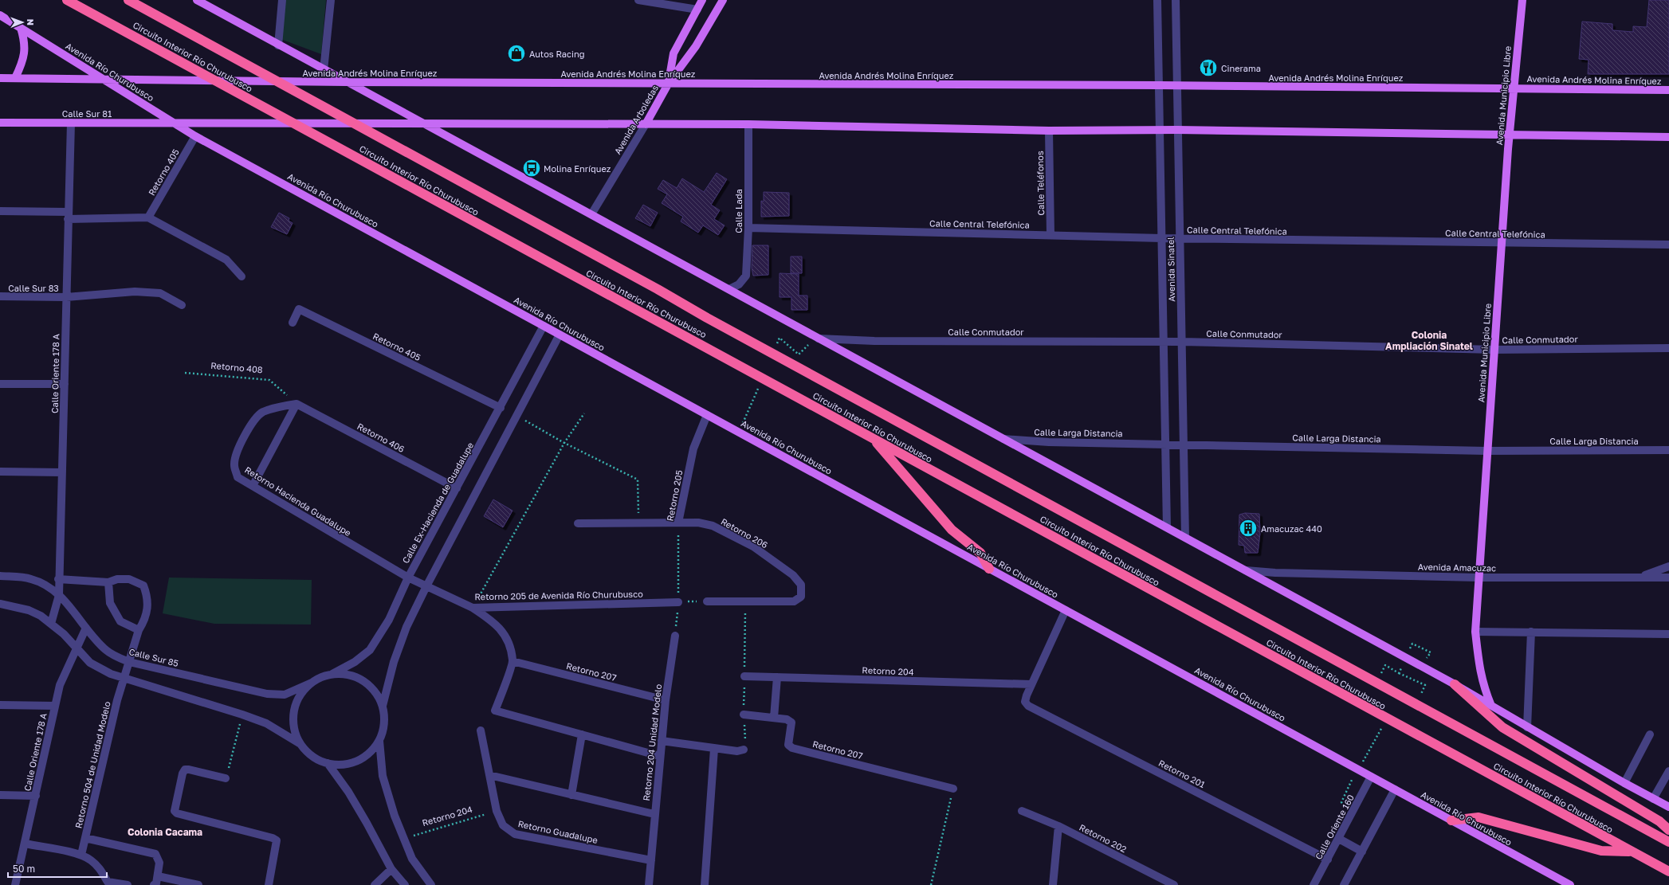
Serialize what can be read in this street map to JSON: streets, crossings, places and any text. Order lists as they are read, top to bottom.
{
  "streets": {
    "highway": ["Circuito Interior Río Churubusco"],
    "main road": [
      "Avenida Río Churubusco",
      "Avenida Andrés Molina Enríquez",
      "Avenida Municipio Libre",
      "Calle Sur 81",
      "Avenida Arboledas"
    ],
    "street": [
      "Retorno 405",
      "Calle Teléfonos",
      "Calle Lada",
      "Calle Central Telefónica",
      "Avenida Sinatel",
      "Calle Sur 83",
      "Calle Conmutador",
      "Calle Oriente 178 A",
      "Calle Larga Distancia",
      "Retorno 406",
      "Retorno 205",
      "Retorno Hacienda Guadalupe",
      "Calle Ex-Hacienda de Guadalupe",
      "Retorno 206",
      "Avenida Amacuzac",
      "Retorno 205 de Avenida Río Churubusco",
      "Calle Sur 85",
      "Retorno 204",
      "Retorno 207",
      "Retorno 204 Unidad Modelo",
      "Retorno 504 de Unidad Modelo",
      "Retorno 201",
      "Calle Oriente 160",
      "Retorno Guadalupe",
      "Retorno 202"
    ],
    "path": ["Retorno 408"]
  },
  "crossings": [
    ["Avenida Río Churubusco", "Avenida Andrés Molina Enríquez"],
    ["Avenida Río Churubusco", "Calle Sur 81"],
    ["Avenida Río Churubusco", "Retorno 405"],
    ["Avenida Río Churubusco", "Retorno 205"],
    ["Avenida Río Churubusco", "Calle Ex-Hacienda de Guadalupe"],
    ["Avenida Río Churubusco", "Calle Oriente 160"],
    ["Avenida Andrés Molina Enríquez", "Avenida Municipio Libre"],
    ["Avenida Andrés Molina Enríquez", "Avenida Arboledas"],
    ["Avenida Andrés Molina Enríquez", "Avenida Sinatel"],
    ["Avenida Municipio Libre", "Calle Central Telefónica"],
    ["Avenida Municipio Libre", "Calle Conmutador"],
    ["Avenida Municipio Libre", "Calle Larga Distancia"],
    ["Avenida Municipio Libre", "Avenida Amacuzac"],
    ["Calle Sur 81", "Calle Oriente 178 A"],
    ["Retorno 405", "Calle Ex-Hacienda de Guadalupe"],
    ["Calle Teléfonos", "Calle Central Telefónica"],
    ["Calle Lada", "Calle Central Telefónica"],
    ["Calle Central Telefónica", "Avenida Sinatel"],
    ["Avenida Sinatel", "Calle Conmutador"],
    ["Avenida Sinatel", "Calle Larga Distancia"],
    ["Calle Sur 83", "Calle Oriente 178 A"],
    ["Retorno 408", "Retorno 406"],
    ["Retorno 408", "Retorno Hacienda Guadalupe"],
    ["Calle Oriente 178 A", "Calle Sur 85"],
    ["Retorno 406", "Retorno Hacienda Guadalupe"],
    ["Retorno 406", "Calle Ex-Hacienda de Guadalupe"],
    ["Retorno 205", "Retorno 206"],
    ["Retorno 205", "Retorno 205 de Avenida Río Churubusco"],
    ["Retorno Hacienda Guadalupe", "Calle Ex-Hacienda de Guadalupe"],
    ["Retorno Hacienda Guadalupe", "Retorno 205 de Avenida Río Churubusco"],
    ["Calle Ex-Hacienda de Guadalupe", "Retorno 205 de Avenida Río Churubusco"],
    ["Calle Ex-Hacienda de Guadalupe", "Calle Sur 85"],
    ["Calle Sur 85", "Retorno 504 de Unidad Modelo"],
    ["Retorno 204", "Retorno 201"],
    ["Retorno 204", "Retorno Guadalupe"],
    ["Retorno 207", "Retorno 204 Unidad Modelo"],
    ["Retorno 204 Unidad Modelo", "Retorno Guadalupe"],
    ["Retorno 201", "Calle Oriente 160"]
  ],
  "districts": ["Colonia Ampliación Sinatel", "Colonia Cacama"],
  "places": {
    "shop": ["Autos Racing"],
    "restaurant": ["Cinerama"],
    "bus stop": ["Molina Enríquez"],
    "building": ["Amacuzac 440"]
  },
  "scale_bar": "50 m",
  "north": "right"
}
